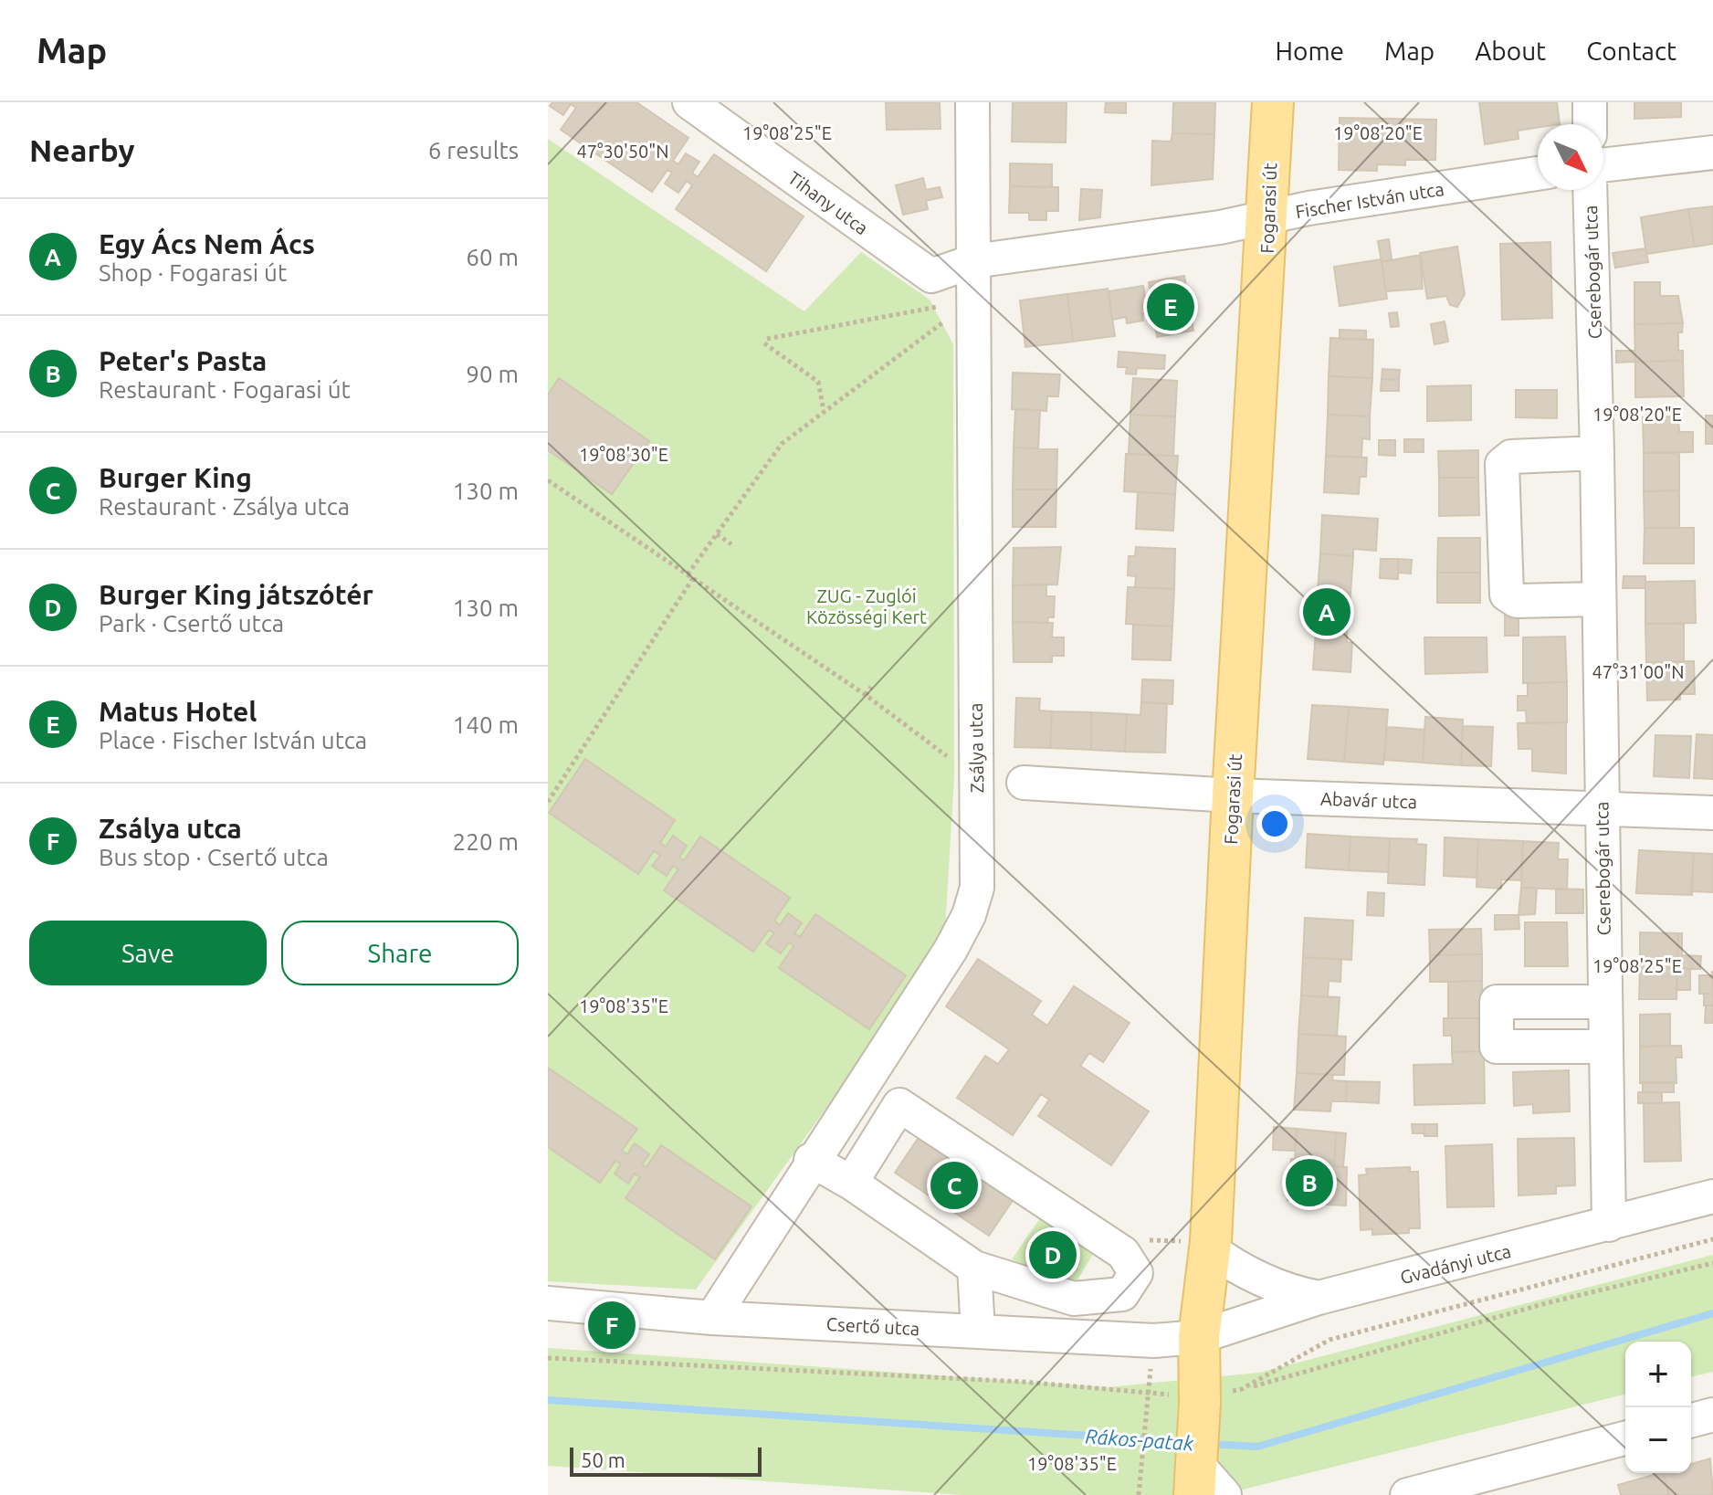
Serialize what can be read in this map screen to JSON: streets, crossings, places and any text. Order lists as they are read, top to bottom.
{
  "streets": {
    "main road": ["Fogarasi út"],
    "street": [
      "Fischer István utca",
      "Tihany utca",
      "Cserebogár utca",
      "Zsálya utca",
      "Abavár utca",
      "Gvadányi utca",
      "Csertő utca"
    ]
  },
  "crossings": [
    ["Fischer István utca", "Tihany utca"],
    ["Fischer István utca", "Fogarasi út"],
    ["Fischer István utca", "Zsálya utca"],
    ["Tihany utca", "Zsálya utca"],
    ["Fogarasi út", "Abavár utca"],
    ["Fogarasi út", "Gvadányi utca"],
    ["Fogarasi út", "Csertő utca"],
    ["Cserebogár utca", "Abavár utca"],
    ["Cserebogár utca", "Gvadányi utca"],
    ["Zsálya utca", "Csertő utca"],
    ["Gvadányi utca", "Csertő utca"]
  ],
  "water": ["Rákos-patak"],
  "parks": ["ZUG - Zuglói Közösségi Kert"],
  "scale_bar": "50 m",
  "north": "bottom right",
  "page": {
    "header": "Map",
    "nav": [
      "Home",
      "Map",
      "About",
      "Contact"
    ],
    "heading": ["Nearby", "6 results"],
    "list": [
      {
        "mark": "A",
        "name": "Egy Ács Nem Ács",
        "note": "Shop · Fogarasi út",
        "value": "60 m"
      },
      {
        "mark": "B",
        "name": "Peter's Pasta",
        "note": "Restaurant · Fogarasi út",
        "value": "90 m"
      },
      {
        "mark": "C",
        "name": "Burger King",
        "note": "Restaurant · Zsálya utca",
        "value": "130 m"
      },
      {
        "mark": "D",
        "name": "Burger King játszótér",
        "note": "Park · Csertő utca",
        "value": "130 m"
      },
      {
        "mark": "E",
        "name": "Matus Hotel",
        "note": "Place · Fischer István utca",
        "value": "140 m"
      },
      {
        "mark": "F",
        "name": "Zsálya utca",
        "note": "Bus stop · Csertő utca",
        "value": "220 m"
      }
    ],
    "pins": [
      "E",
      "A",
      "B",
      "C",
      "D",
      "F"
    ],
    "buttons": ["Save", "Share"],
    "map_buttons": ["+", "−"],
    "scale": "50 m"
  },
  "coordinates": [
    "19°08'25\"E",
    "19°08'20\"E",
    "47°30'50\"N",
    "19°08'30\"E",
    "47°31'00\"N",
    "19°08'35\"E"
  ]
}
